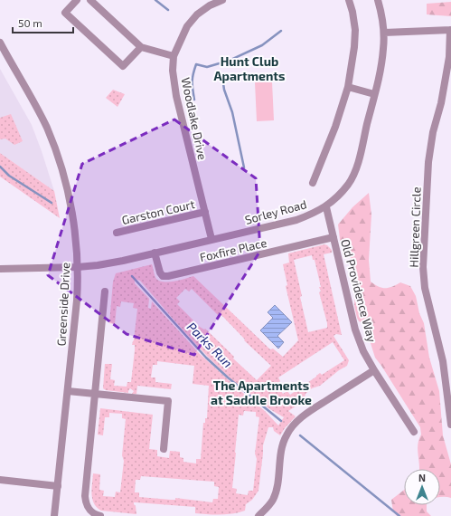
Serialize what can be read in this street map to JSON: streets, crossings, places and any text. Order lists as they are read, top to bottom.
{
  "streets": {
    "street": [
      "Woodlake Drive",
      "Garston Court",
      "Sorley Road",
      "Hillgreen Circle",
      "Foxfire Place",
      "Old Providence Way",
      "Greenside Drive"
    ]
  },
  "crossings": [
    ["Woodlake Drive", "Garston Court"],
    ["Woodlake Drive", "Sorley Road"],
    ["Sorley Road", "Hillgreen Circle"],
    ["Sorley Road", "Foxfire Place"],
    ["Sorley Road", "Old Providence Way"],
    ["Sorley Road", "Greenside Drive"],
    ["Foxfire Place", "Old Providence Way"]
  ],
  "districts": ["Hunt Club Apartments", "The Apartments at Saddle Brooke"],
  "water": ["Parks Run"],
  "scale_bar": "50 m",
  "north": "top"
}
